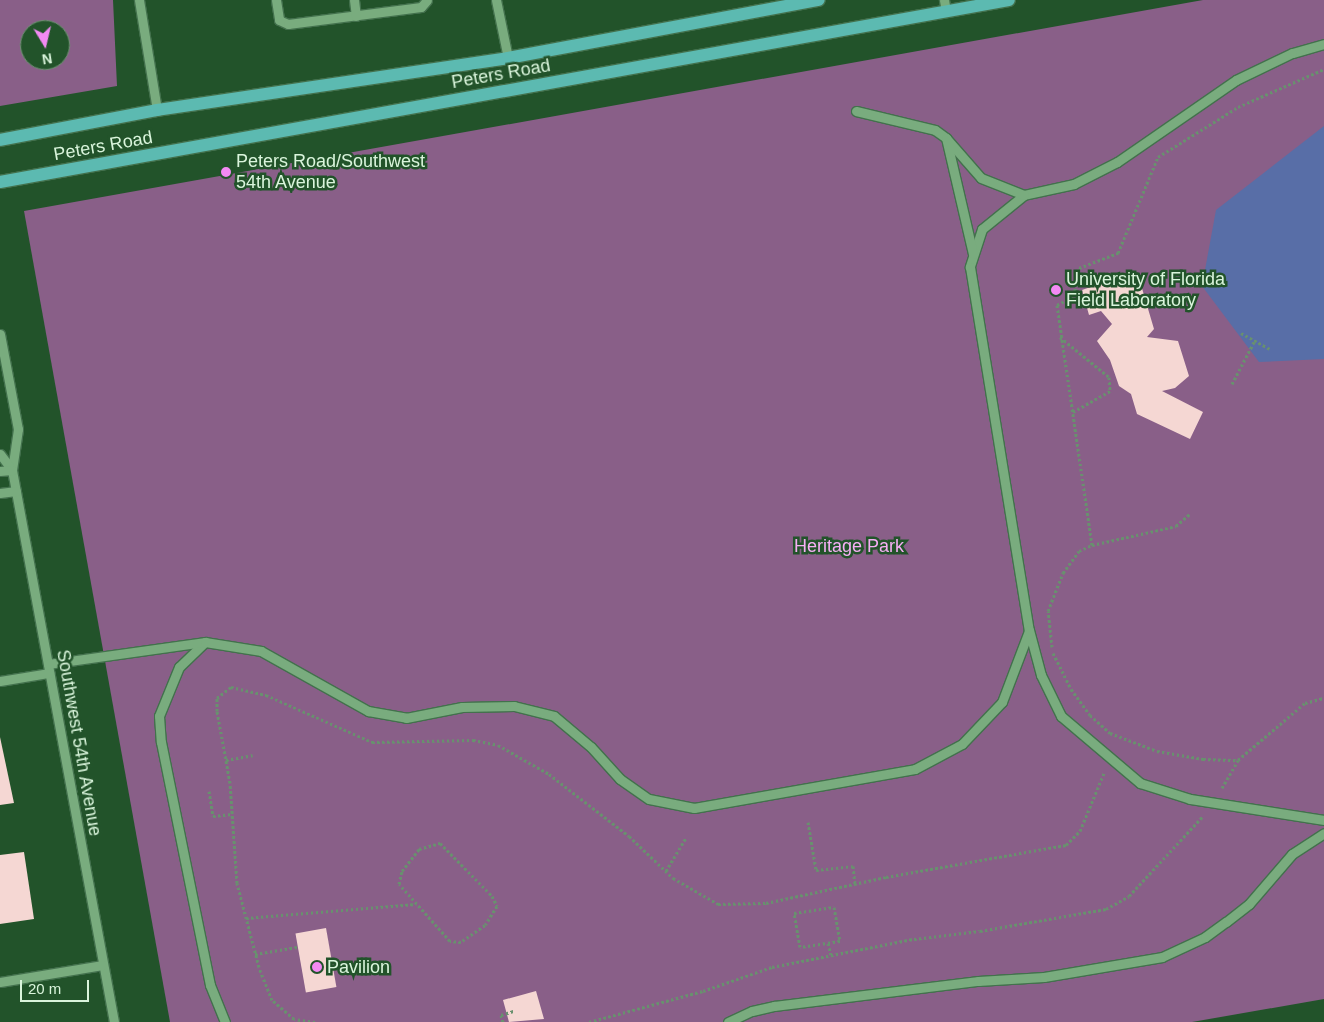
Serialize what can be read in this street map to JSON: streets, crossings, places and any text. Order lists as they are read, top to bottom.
{
  "streets": {
    "main road": ["Peters Road"],
    "street": ["Southwest 54th Avenue"]
  },
  "parks": ["Heritage Park"],
  "places": ["Peters Road/Southwest 54th Avenue", "University of Florida Field Laboratory", "Pavilion"],
  "scale_bar": "20 m",
  "north": "bottom"
}
